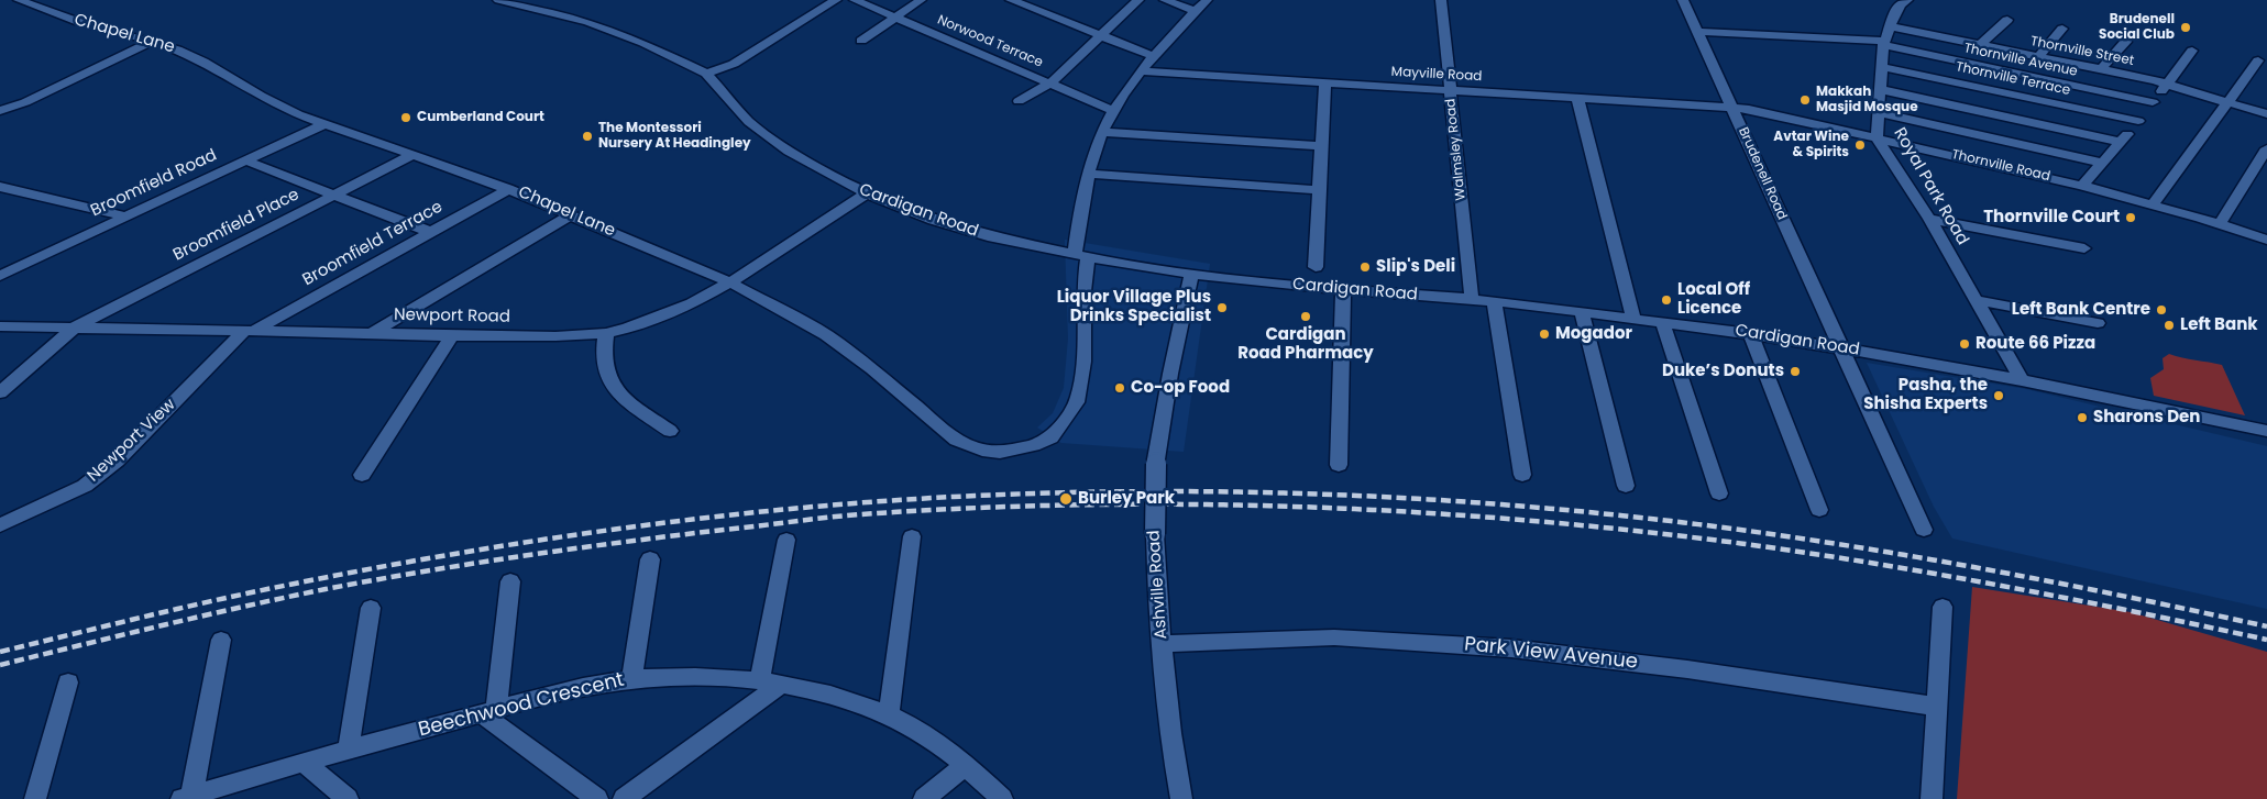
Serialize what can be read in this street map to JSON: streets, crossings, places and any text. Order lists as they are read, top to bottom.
{
  "streets": {
    "street": [
      "Chapel Lane",
      "Norwood Terrace",
      "Thornville Street",
      "Thornville Avenue",
      "Mayville Road",
      "Thornville Terrace",
      "Walmsley Road",
      "Thornville Road",
      "Brudenell Road",
      "Broomfield Road",
      "Royal Park Road",
      "Cardigan Road",
      "Broomfield Place",
      "Broomfield Terrace",
      "Newport Road",
      "Newport View",
      "Ashville Road",
      "Park View Avenue",
      "Beechwood Crescent"
    ]
  },
  "crossings": [
    ["Chapel Lane", "Norwood Terrace"],
    ["Chapel Lane", "Mayville Road"],
    ["Chapel Lane", "Broomfield Road"],
    ["Chapel Lane", "Cardigan Road"],
    ["Chapel Lane", "Broomfield Place"],
    ["Chapel Lane", "Broomfield Terrace"],
    ["Chapel Lane", "Newport Road"],
    ["Thornville Street", "Royal Park Road"],
    ["Thornville Avenue", "Brudenell Road"],
    ["Thornville Avenue", "Royal Park Road"],
    ["Mayville Road", "Walmsley Road"],
    ["Mayville Road", "Thornville Road"],
    ["Mayville Road", "Brudenell Road"],
    ["Thornville Terrace", "Royal Park Road"],
    ["Walmsley Road", "Cardigan Road"],
    ["Thornville Road", "Brudenell Road"],
    ["Thornville Road", "Royal Park Road"],
    ["Brudenell Road", "Cardigan Road"],
    ["Royal Park Road", "Cardigan Road"],
    ["Cardigan Road", "Newport Road"],
    ["Cardigan Road", "Ashville Road"],
    ["Broomfield Place", "Newport Road"],
    ["Broomfield Terrace", "Newport Road"],
    ["Broomfield Terrace", "Newport View"],
    ["Newport Road", "Newport View"],
    ["Ashville Road", "Park View Avenue"]
  ],
  "places": [
    "Brudenell Social Club",
    "Makkah Masjid Mosque",
    "Cumberland Court",
    "The Montessori Nursery At Headingley",
    "Avtar Wine & Spirits",
    "Thornville Court",
    "Slip's Deli",
    "Local Off Licence",
    "Liquor Village Plus Drinks Specialist",
    "Left Bank Centre",
    "Cardigan Road Pharmacy",
    "Left Bank",
    "Mogador",
    "Route 66 Pizza",
    "Duke’s Donuts",
    "Co-op Food",
    "Pasha, the Shisha Experts",
    "Sharons Den",
    "Burley Park"
  ]
}
